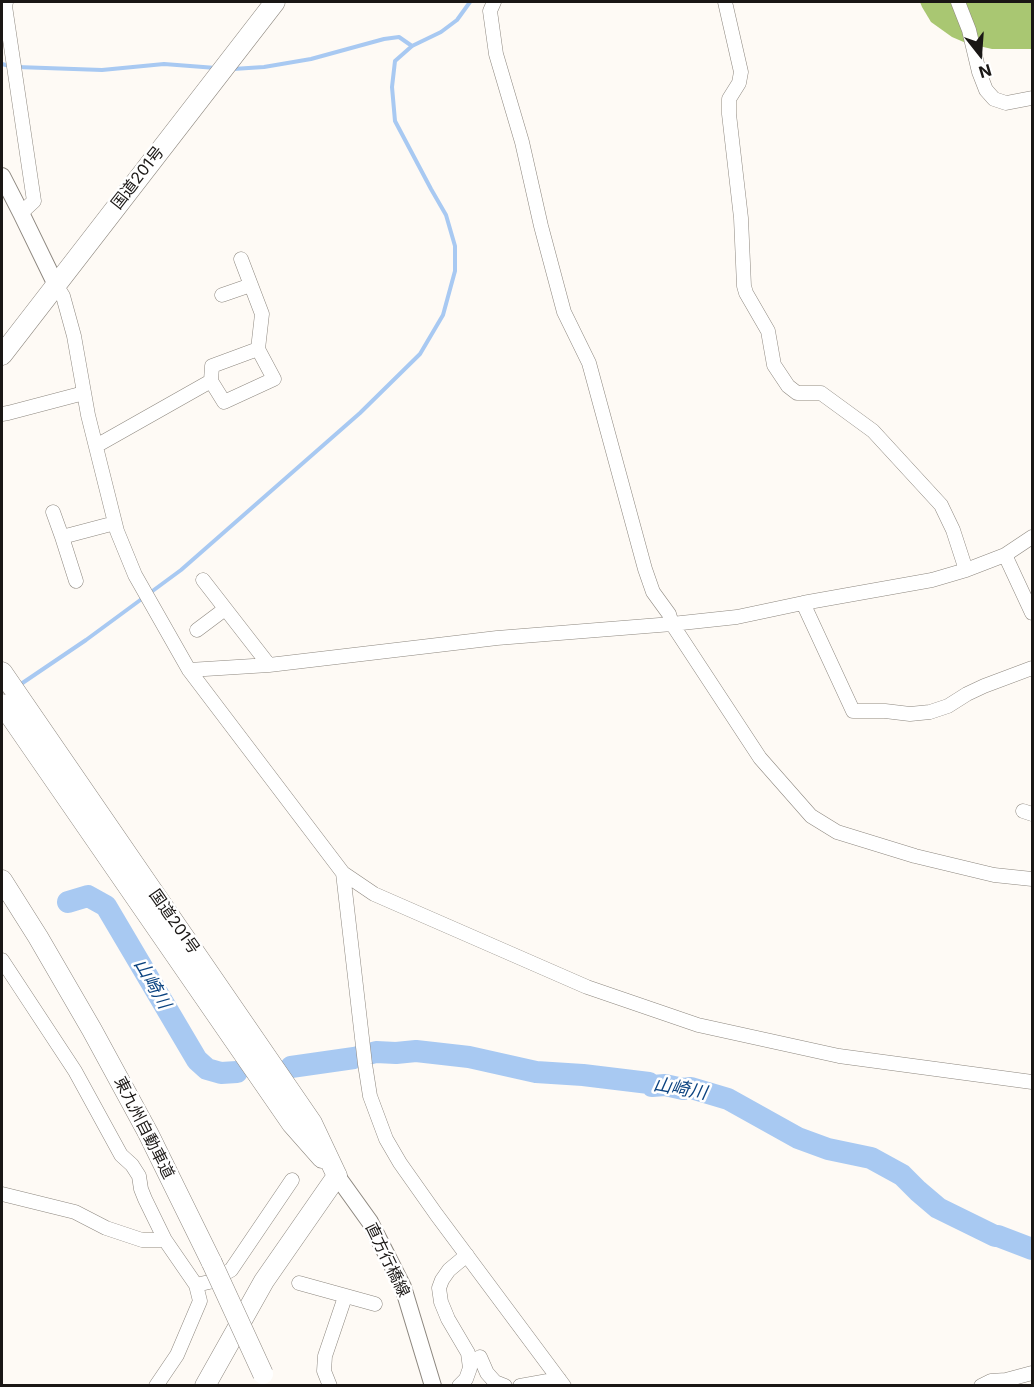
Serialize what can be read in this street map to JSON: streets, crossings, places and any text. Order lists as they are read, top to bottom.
{
  "streets": {
    "highway": ["国道201号", "東九州自動車道"],
    "main road": ["直方行橋線"]
  },
  "crossings": [
    ["国道201号", "直方行橋線"]
  ],
  "water": ["山崎川"],
  "north": "bottom"
}
